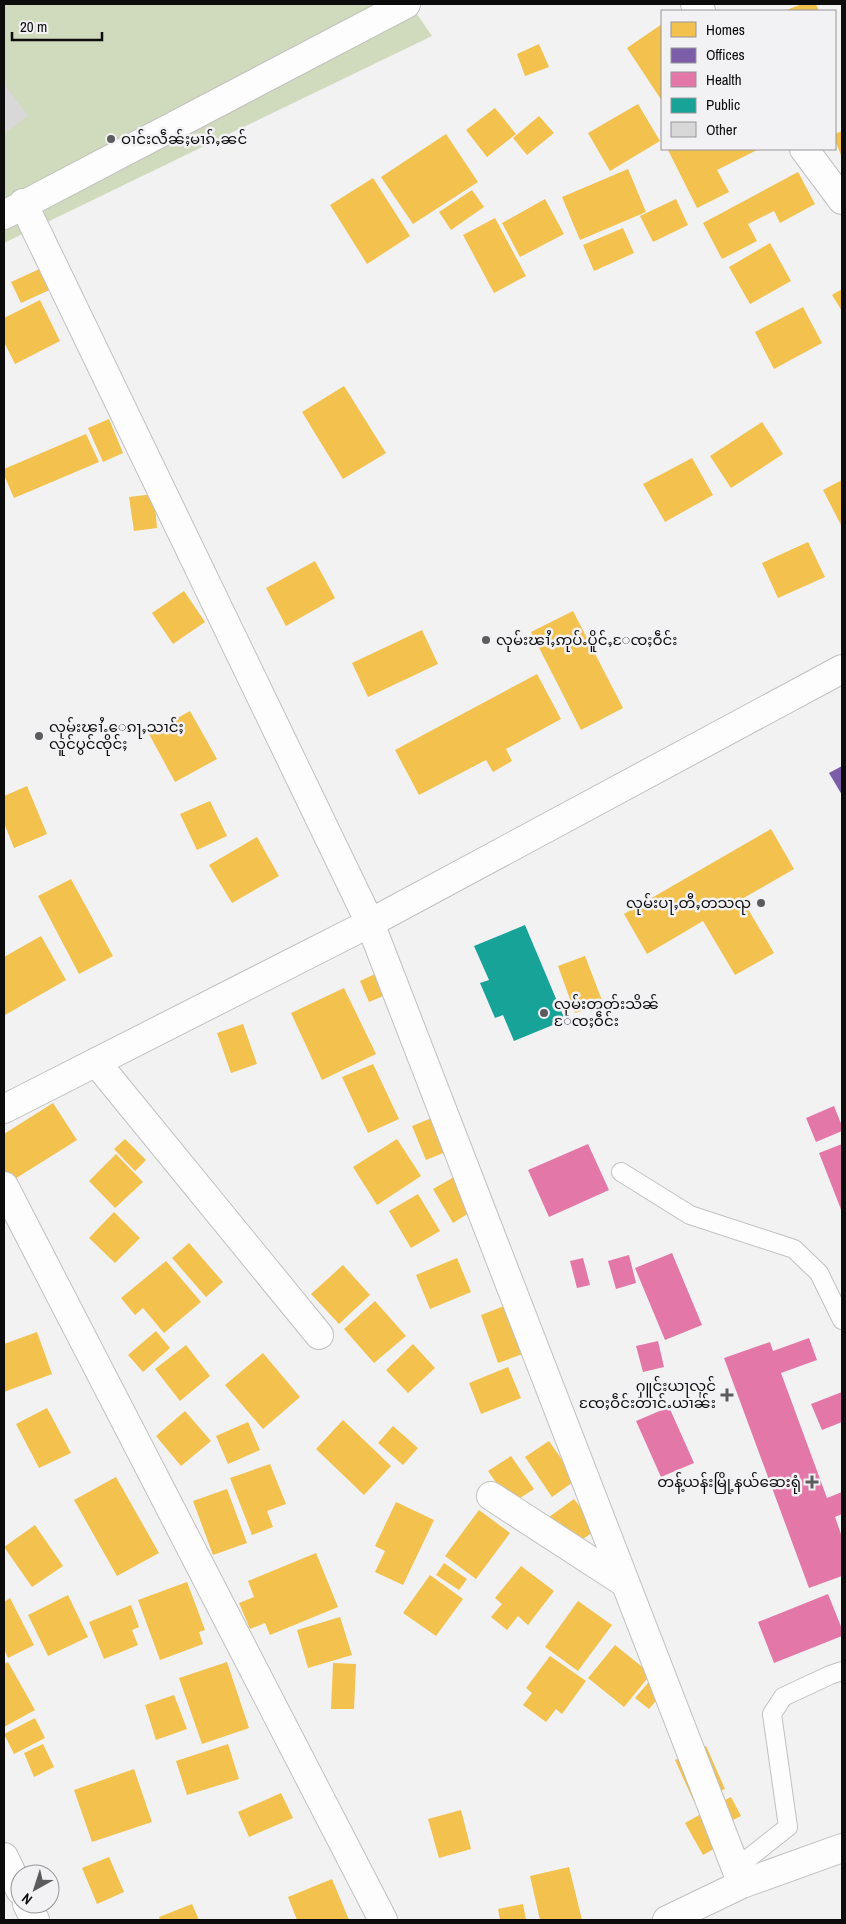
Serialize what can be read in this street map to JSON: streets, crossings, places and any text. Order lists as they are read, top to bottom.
{
  "places": {
    "other": [
      "ဝၢင်းလဵၼ်ႈမၢၵ်ႇၼင်",
      "လုမ်းၽၢႆႇဢုပ်ႉပိူင်ႇႄၸႈဝဵင်း",
      "လုမ်းၽၢႆႇေၵႃႇသၢင်ႈ လူင်ပွင်ၸိုင်ႈ",
      "လုမ်းပႃႇတီႇတသၺ",
      "လုမ်းတတ်းသိၼ် ႄၸႈဝဵင်း"
    ],
    "health": ["ႁူင်းယႃလူင် ၸႄႈဝဵင်းတၢင်ႉယၢၼ်း", "တန့်ယန်းမြို့နယ်ဆေးရုံ"]
  },
  "legend": [
    "Homes",
    "Offices",
    "Health",
    "Public",
    "Other"
  ],
  "scale_bar": "20 m",
  "north": "bottom left"
}
